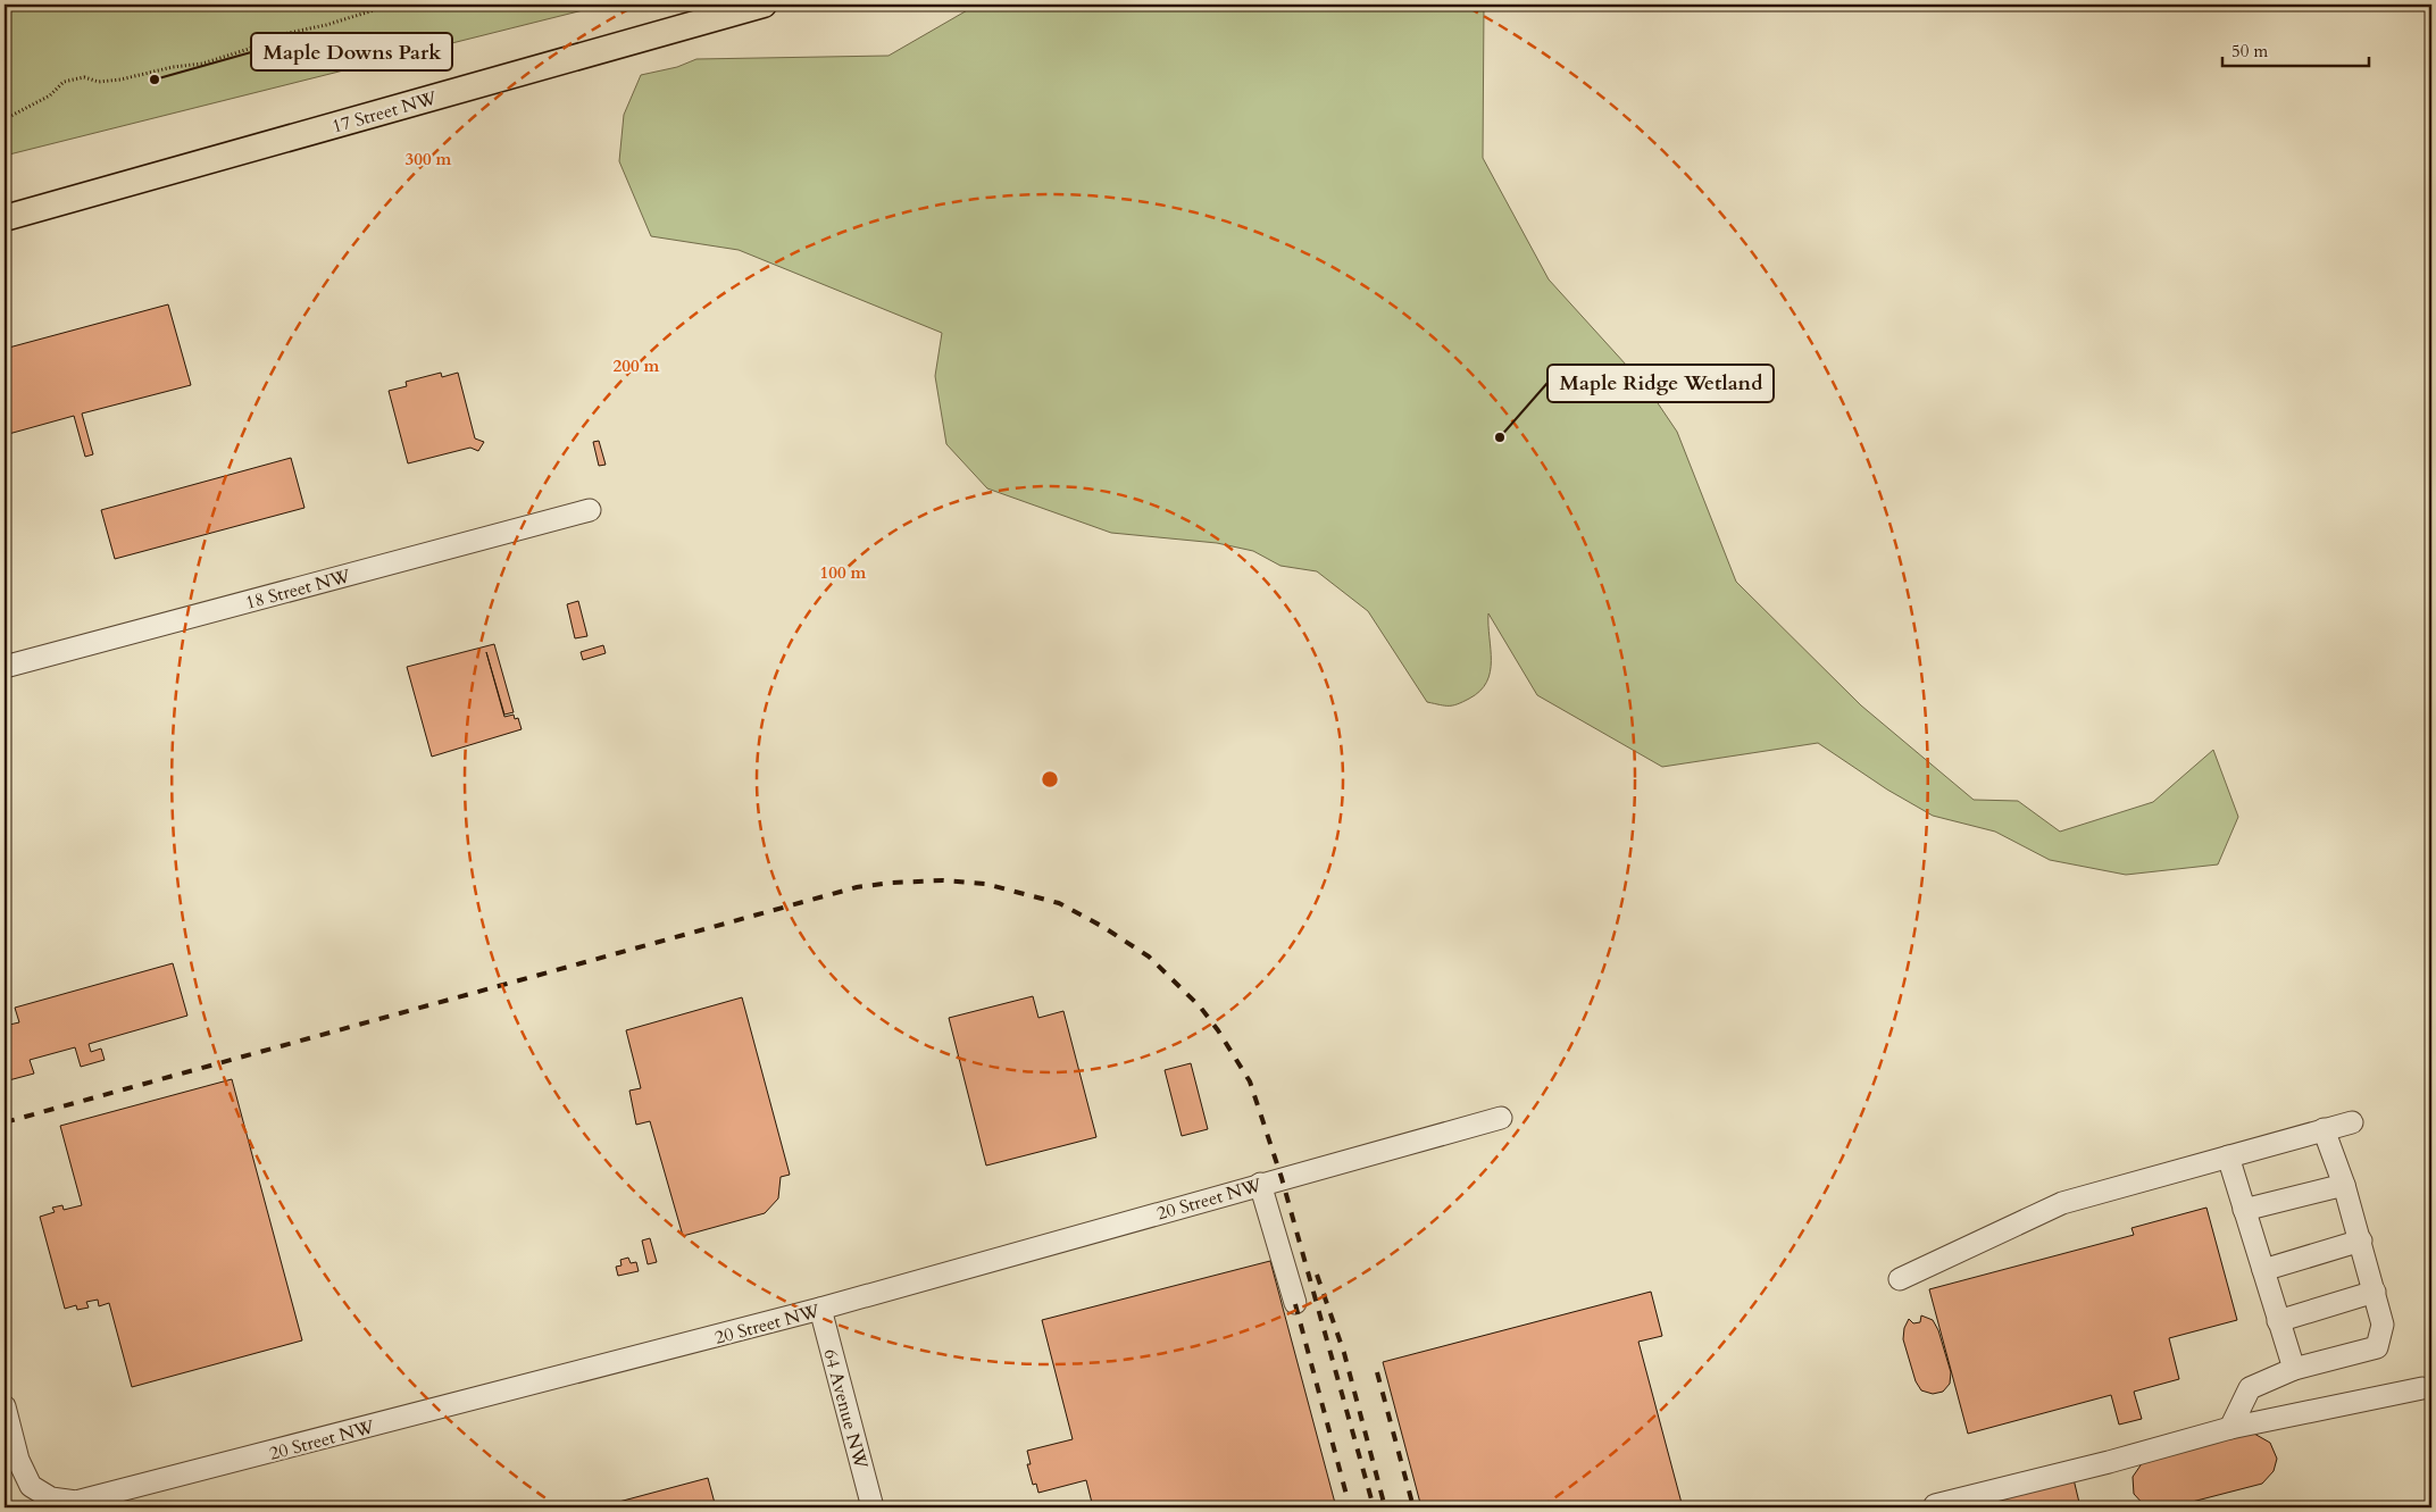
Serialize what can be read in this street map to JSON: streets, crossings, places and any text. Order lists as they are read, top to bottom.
{
  "streets": {
    "main road": ["17 Street NW"],
    "street": ["18 Street NW", "20 Street NW", "64 Avenue NW"]
  },
  "crossings": [
    ["20 Street NW", "64 Avenue NW"]
  ],
  "places": ["Maple Downs Park", "Maple Ridge Wetland"],
  "scale_bar": "50 m",
  "rings": ["300 m", "200 m", "100 m"]
}
